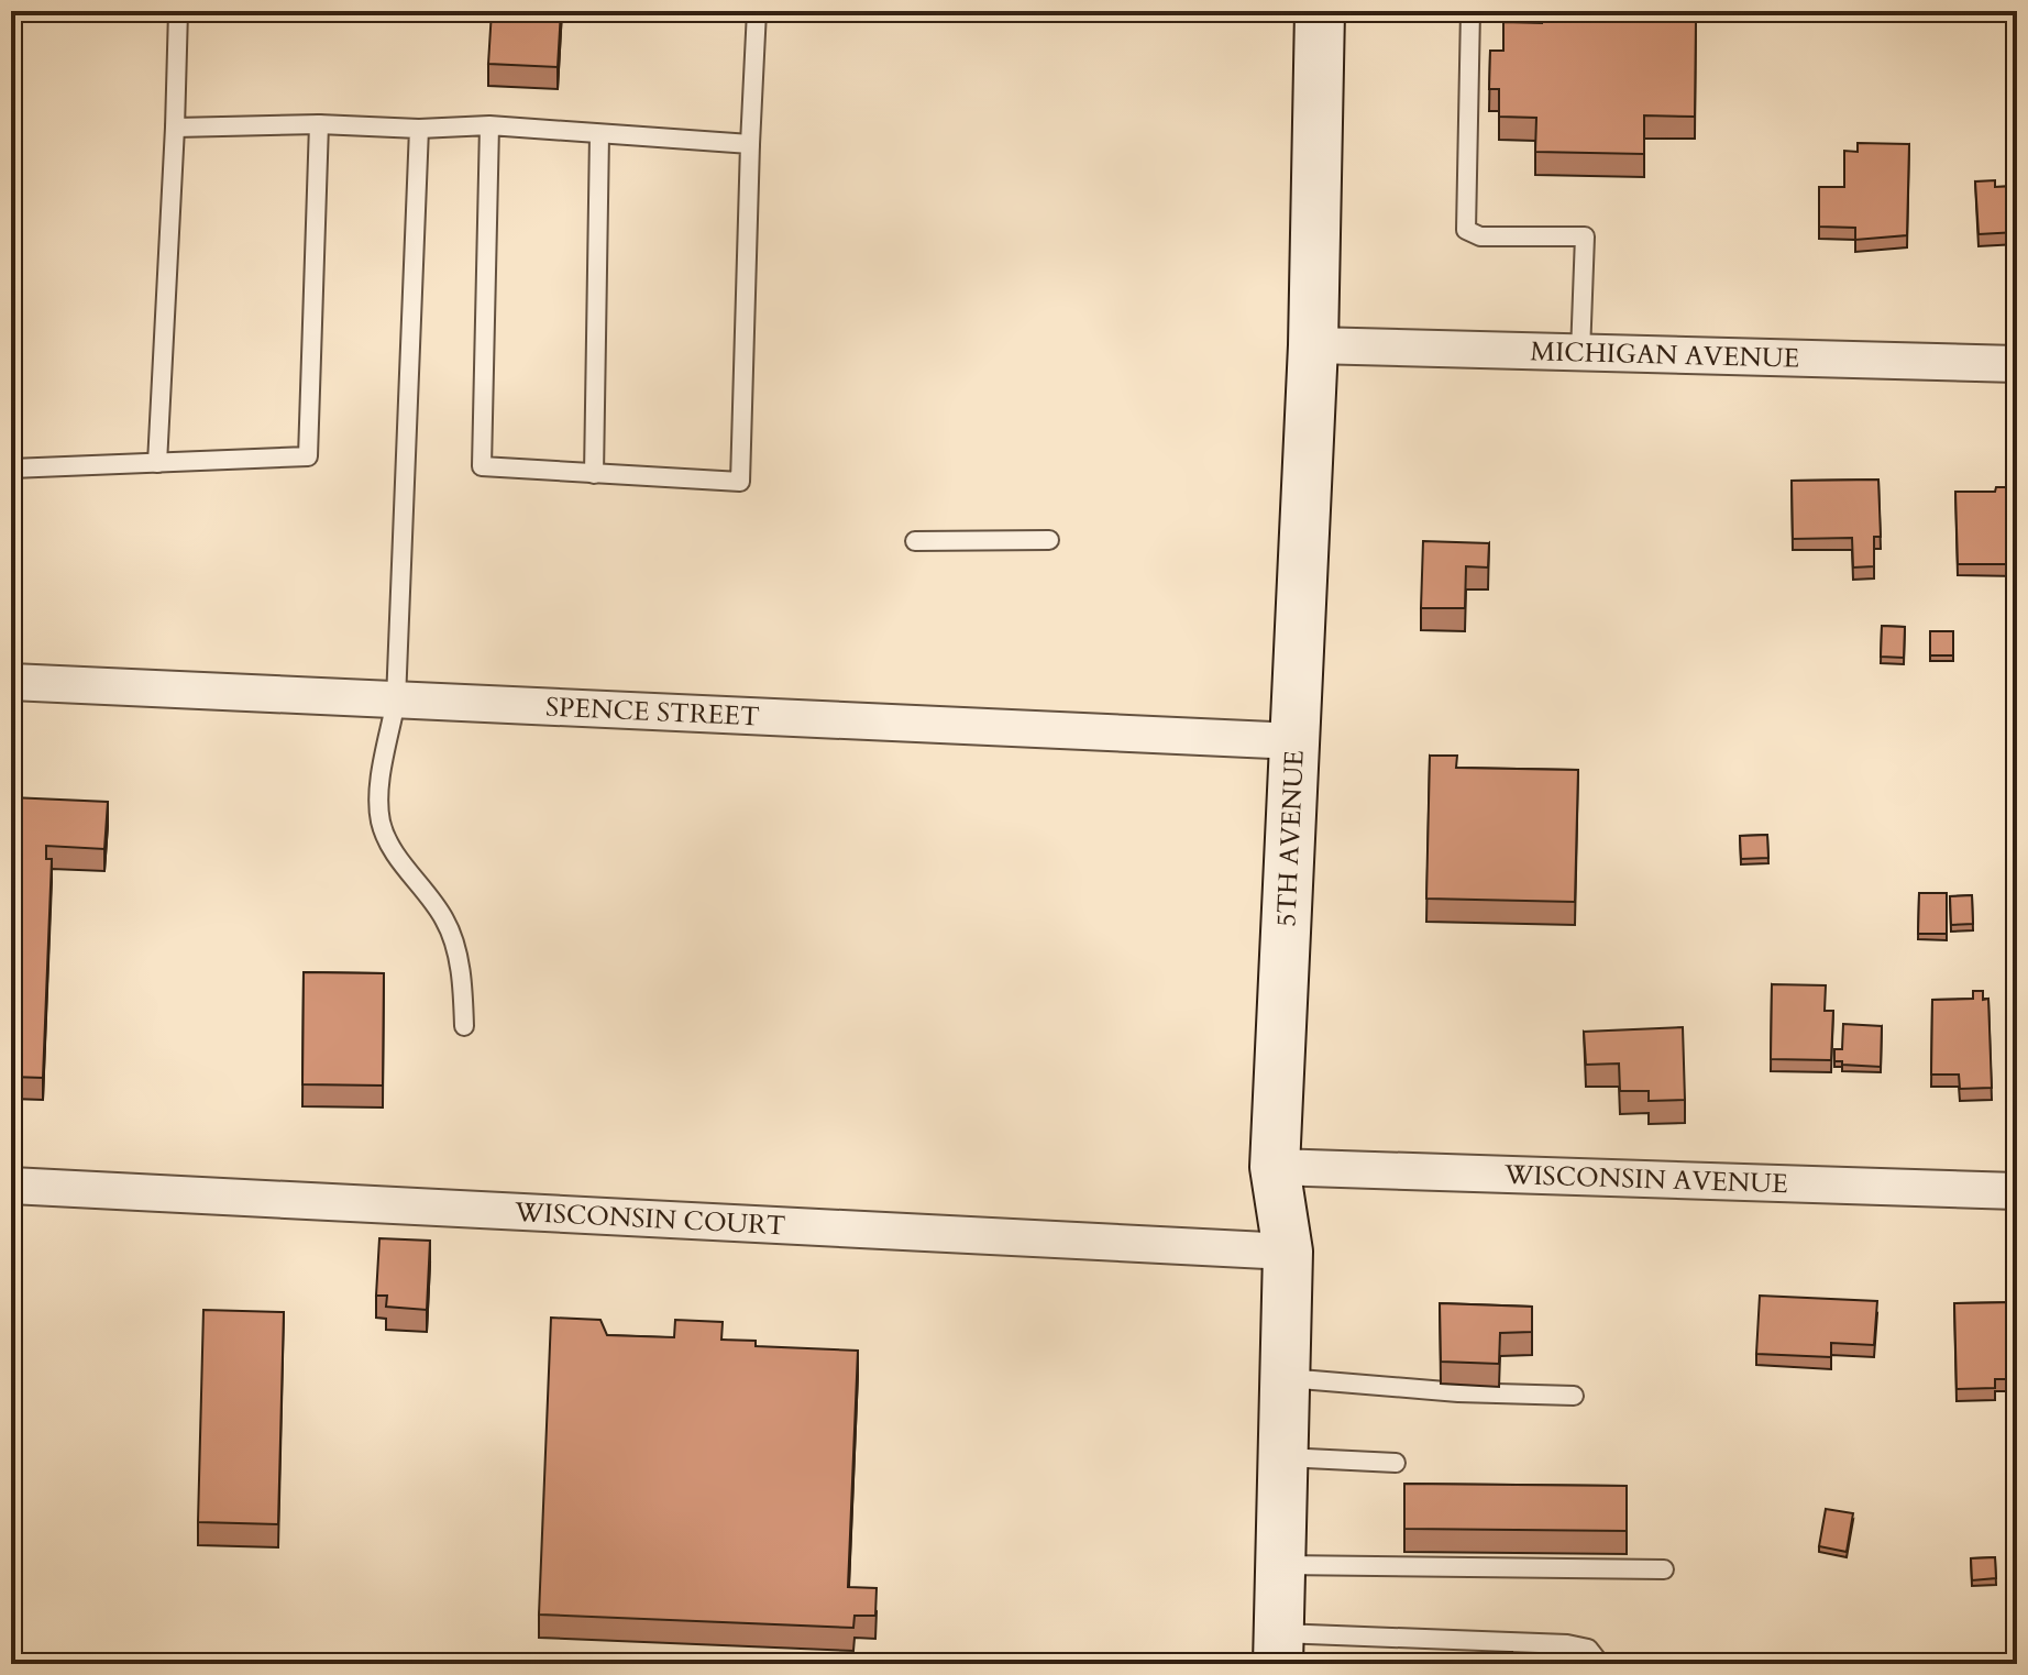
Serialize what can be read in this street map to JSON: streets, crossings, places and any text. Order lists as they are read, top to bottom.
{
  "streets": {
    "main road": ["5TH AVENUE"],
    "street": [
      "MICHIGAN AVENUE",
      "SPENCE STREET",
      "WISCONSIN AVENUE",
      "WISCONSIN COURT"
    ]
  },
  "crossings": [
    ["MICHIGAN AVENUE", "5TH AVENUE"],
    ["SPENCE STREET", "5TH AVENUE"],
    ["5TH AVENUE", "WISCONSIN AVENUE"],
    ["5TH AVENUE", "WISCONSIN COURT"]
  ]
}
